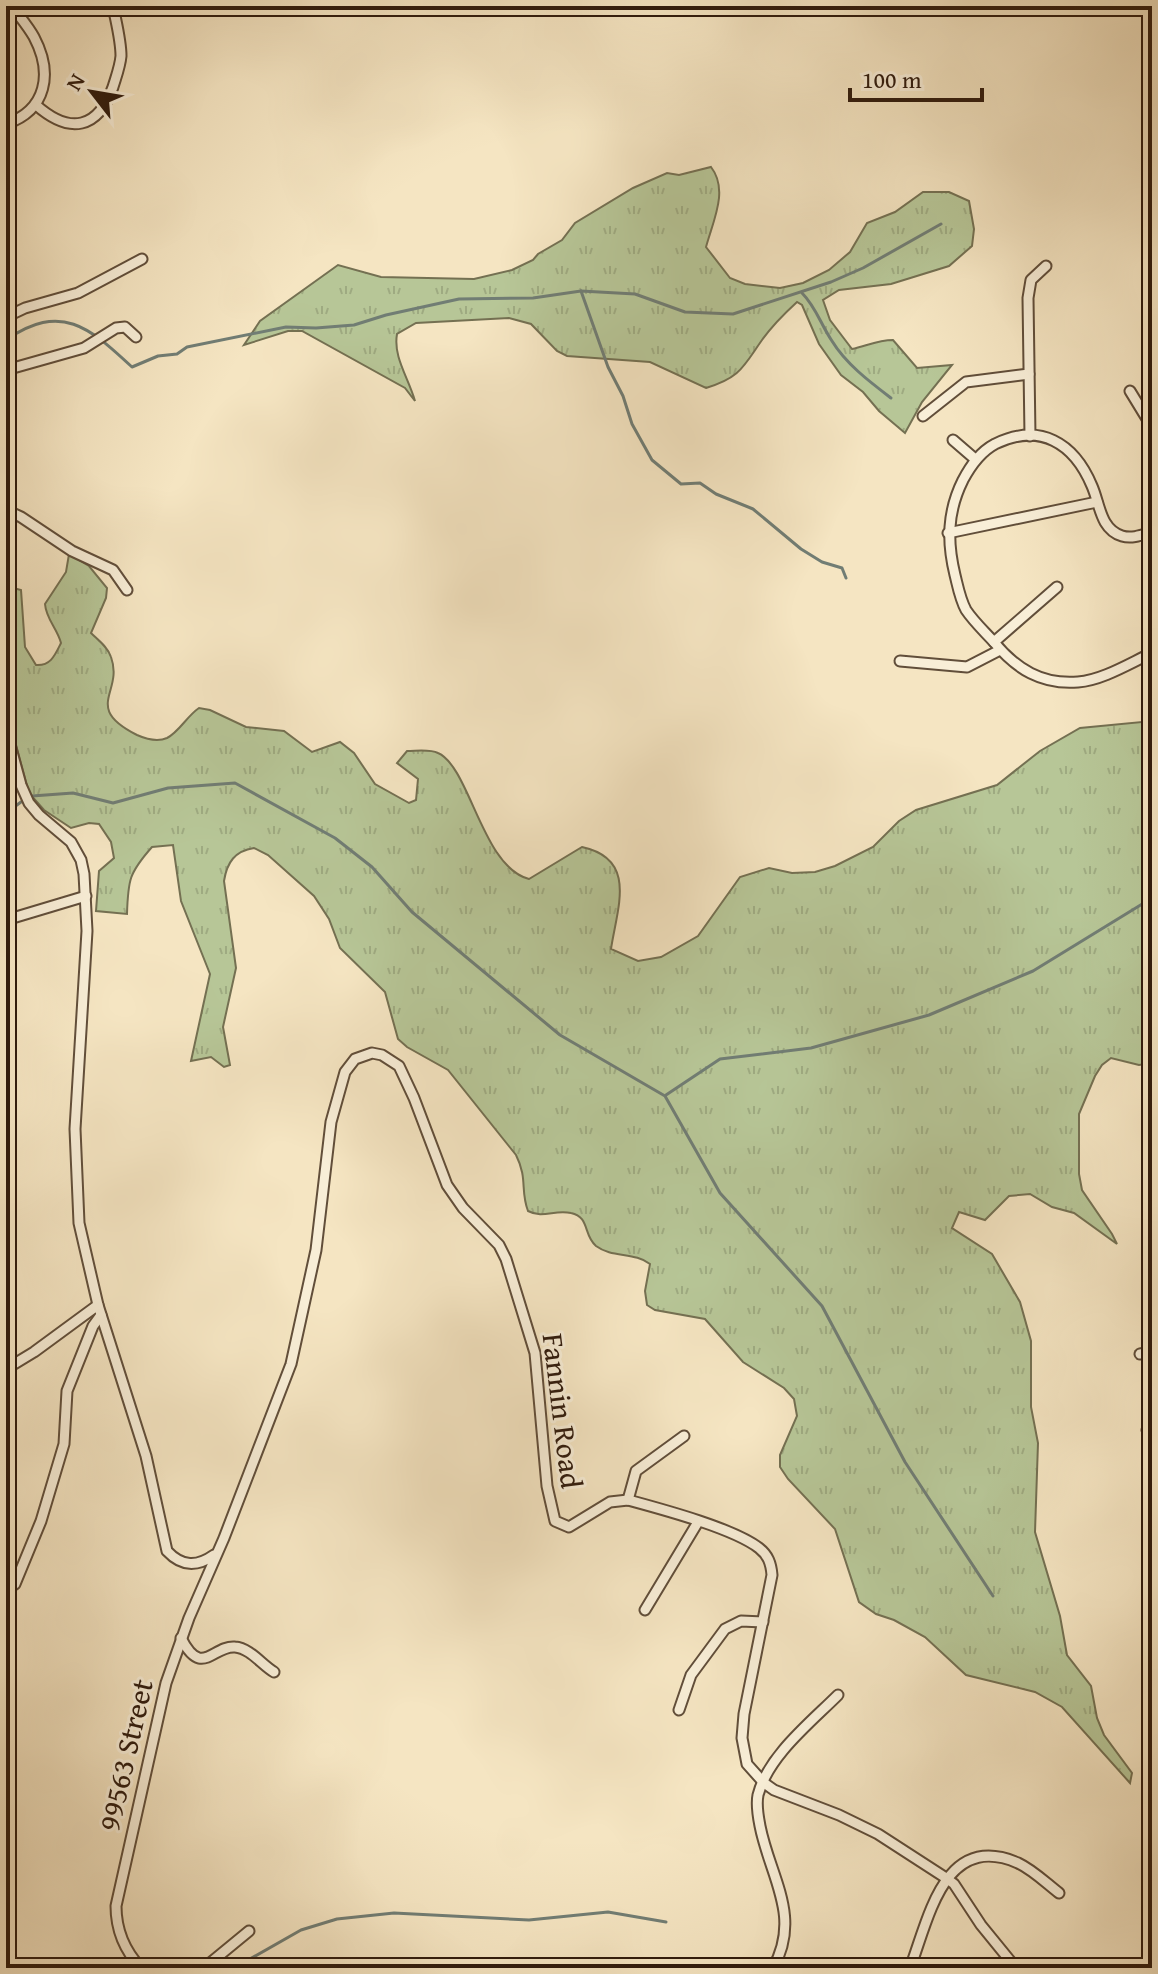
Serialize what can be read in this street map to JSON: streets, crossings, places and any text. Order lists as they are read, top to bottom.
{
  "streets": {
    "street": ["Fannin Road", "99563 Street"]
  },
  "crossings": [
    ["Fannin Road", "99563 Street"]
  ],
  "scale_bar": "100 m",
  "north": "top left"
}
